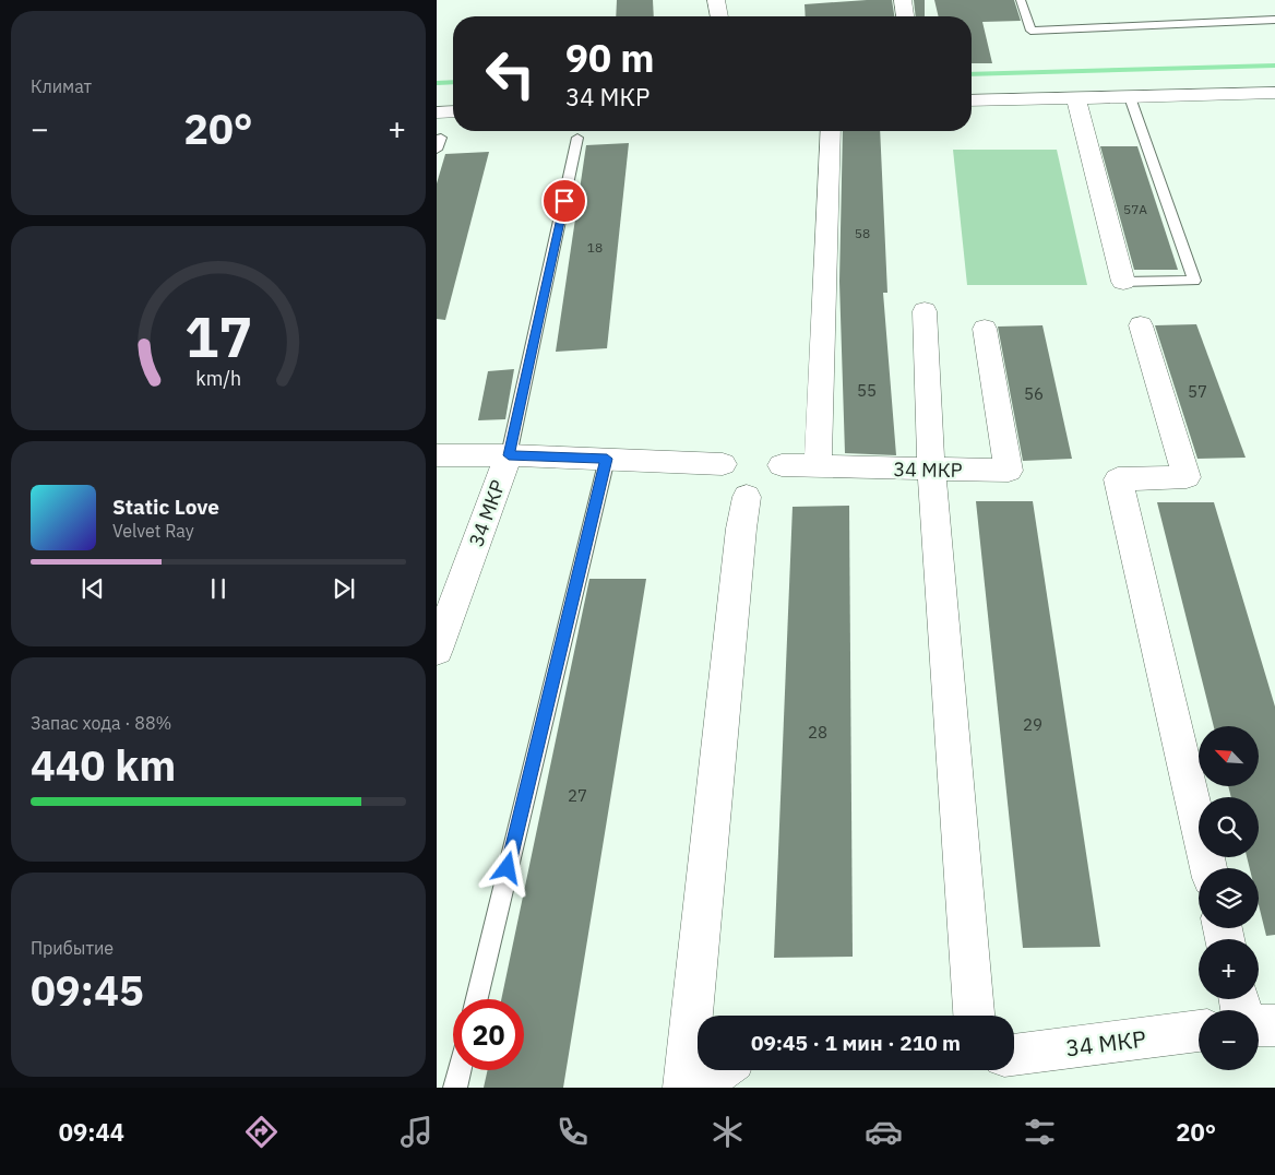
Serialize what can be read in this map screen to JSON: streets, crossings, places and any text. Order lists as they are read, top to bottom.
{
  "streets": {
    "street": ["34 МКР"]
  },
  "house_numbers": [
    "57А",
    "58",
    "18",
    "55",
    "57",
    "56",
    "29",
    "28",
    "27"
  ],
  "north": "top left",
  "page": {
    "tile": [
      "Климат",
      ["Запас хода · 88%", "440 km"],
      ["Прибытие", "09:45"]
    ],
    "turn": ["90 m", "34 МКР"],
    "heat": ["−", "20°", "+"],
    "song": ["Static Love", "Velvet Ray"],
    "map_buttons": ["+", "−"],
    "limit": "20",
    "trip": "09:45 · 1 мин · 210 m",
    "tabs": ["09:44", "20°"],
    "gauge": ["17", "km/h"]
  }
}
